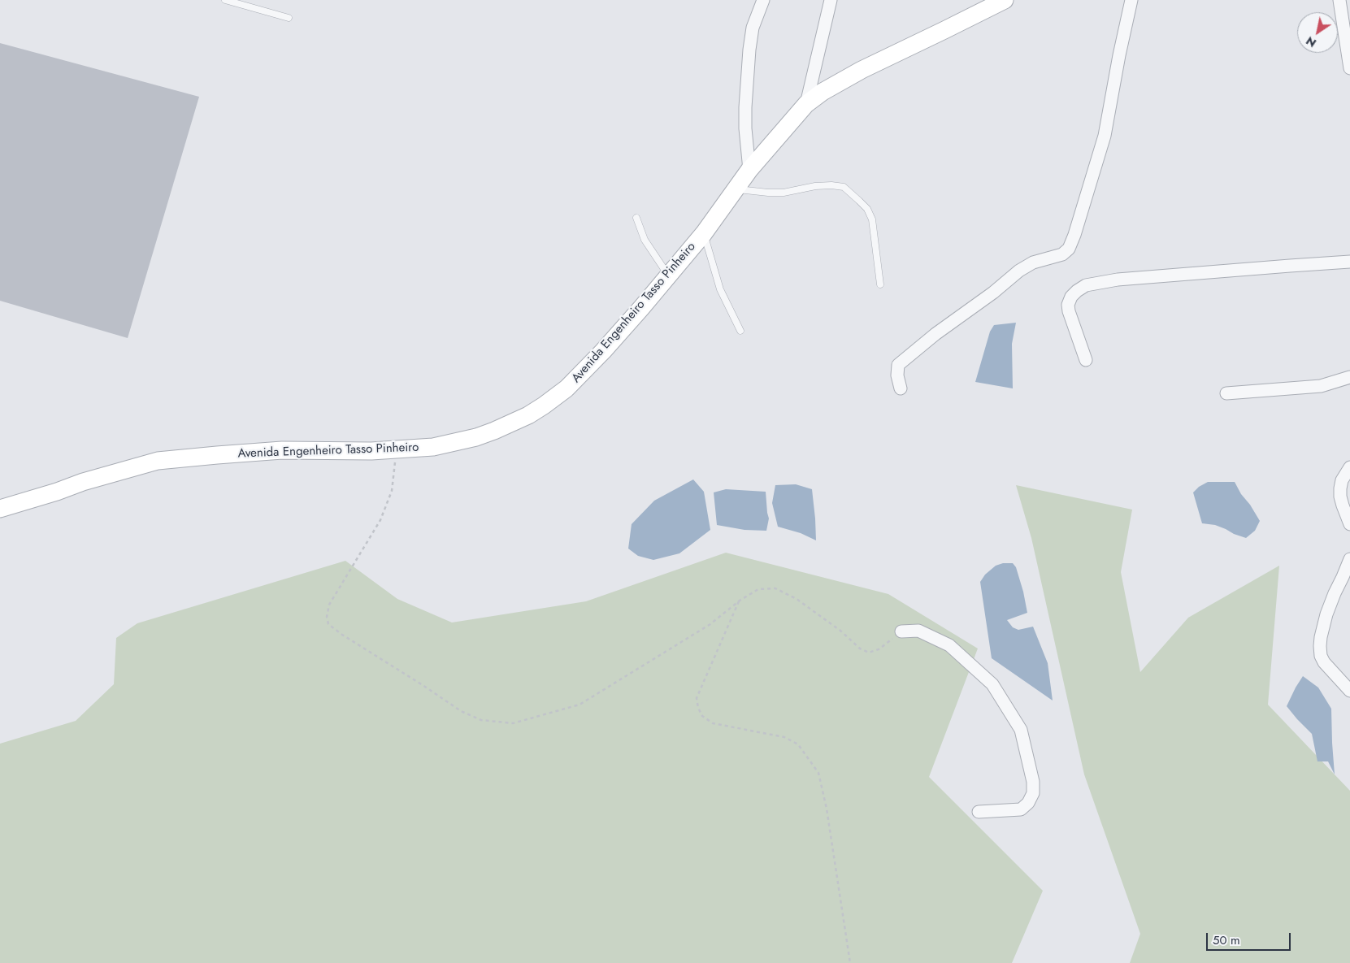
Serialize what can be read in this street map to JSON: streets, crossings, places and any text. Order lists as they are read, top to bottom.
{
  "streets": {
    "main road": ["Avenida Engenheiro Tasso Pinheiro"]
  },
  "scale_bar": "50 m",
  "north": "bottom left"
}
